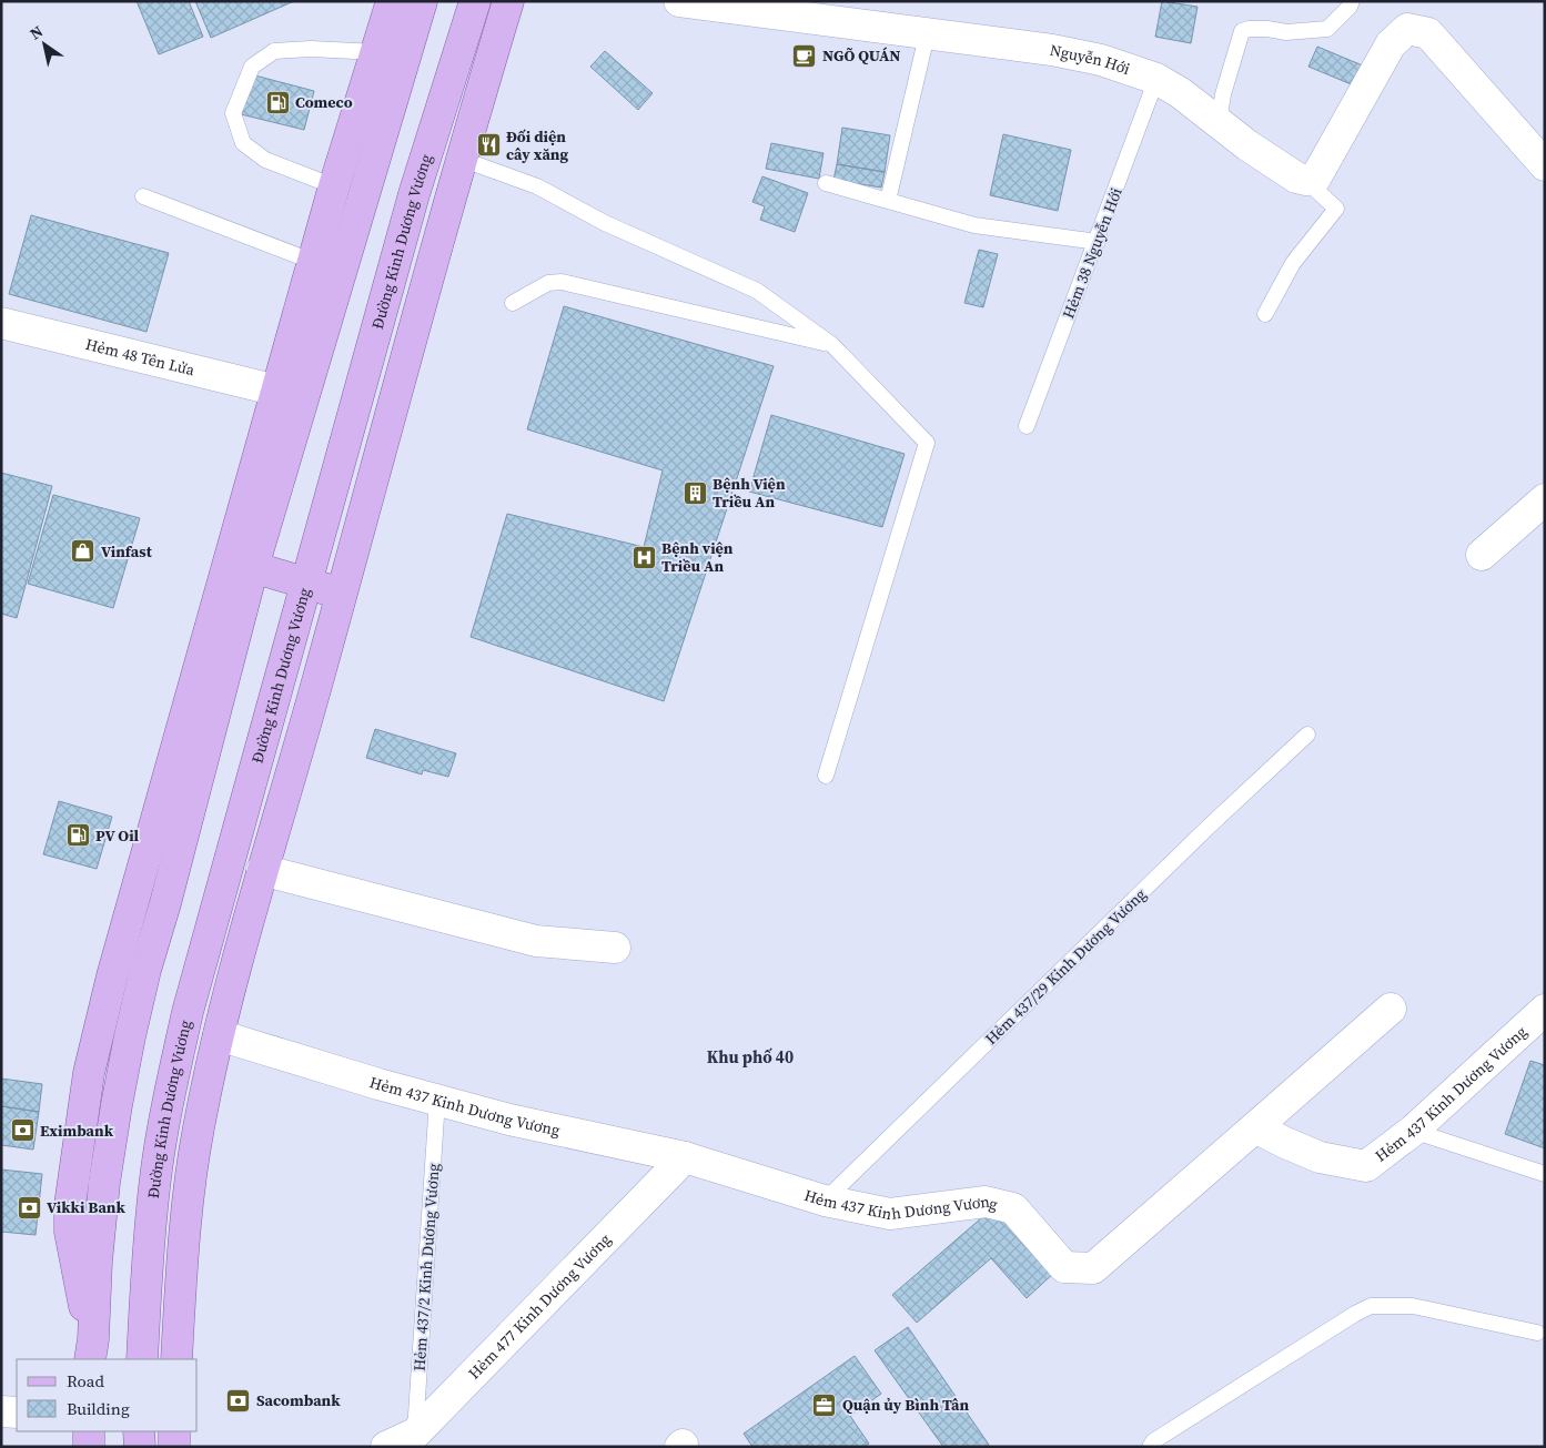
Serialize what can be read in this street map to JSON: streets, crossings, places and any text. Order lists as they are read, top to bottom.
{
  "streets": {
    "main road": ["Đường Kinh Dương Vương"],
    "street": [
      "Nguyễn Hới",
      "Hẻm 48 Tên Lửa",
      "Hẻm 437 Kinh Dương Vương",
      "Hẻm 477 Kinh Dương Vương"
    ],
    "lane": ["Hẻm 38 Nguyễn Hới", "Hẻm 437/29 Kinh Dương Vương", "Hẻm 437/2 Kinh Dương Vương"]
  },
  "crossings": [
    ["Nguyễn Hới", "Hẻm 38 Nguyễn Hới"],
    ["Đường Kinh Dương Vương", "Hẻm 437 Kinh Dương Vương"],
    ["Hẻm 437/29 Kinh Dương Vương", "Hẻm 437 Kinh Dương Vương"],
    ["Hẻm 437 Kinh Dương Vương", "Hẻm 437/2 Kinh Dương Vương"],
    ["Hẻm 437 Kinh Dương Vương", "Hẻm 477 Kinh Dương Vương"],
    ["Hẻm 437/2 Kinh Dương Vương", "Hẻm 477 Kinh Dương Vương"]
  ],
  "districts": ["Khu phố 40"],
  "places": {
    "cafe": ["NGÕ QUÁN"],
    "fuel station": ["Comeco", "PV Oil"],
    "restaurant": ["Đối diện cây xăng"],
    "building": ["Bệnh Viện Triều An"],
    "shop": ["Vinfast"],
    "hospital": ["Bệnh viện Triều An"],
    "bank": ["Eximbank", "Vikki Bank", "Sacombank"],
    "office": ["Quận ủy Bình Tân"]
  },
  "legend": ["Road", "Building"],
  "north": "top left"
}
